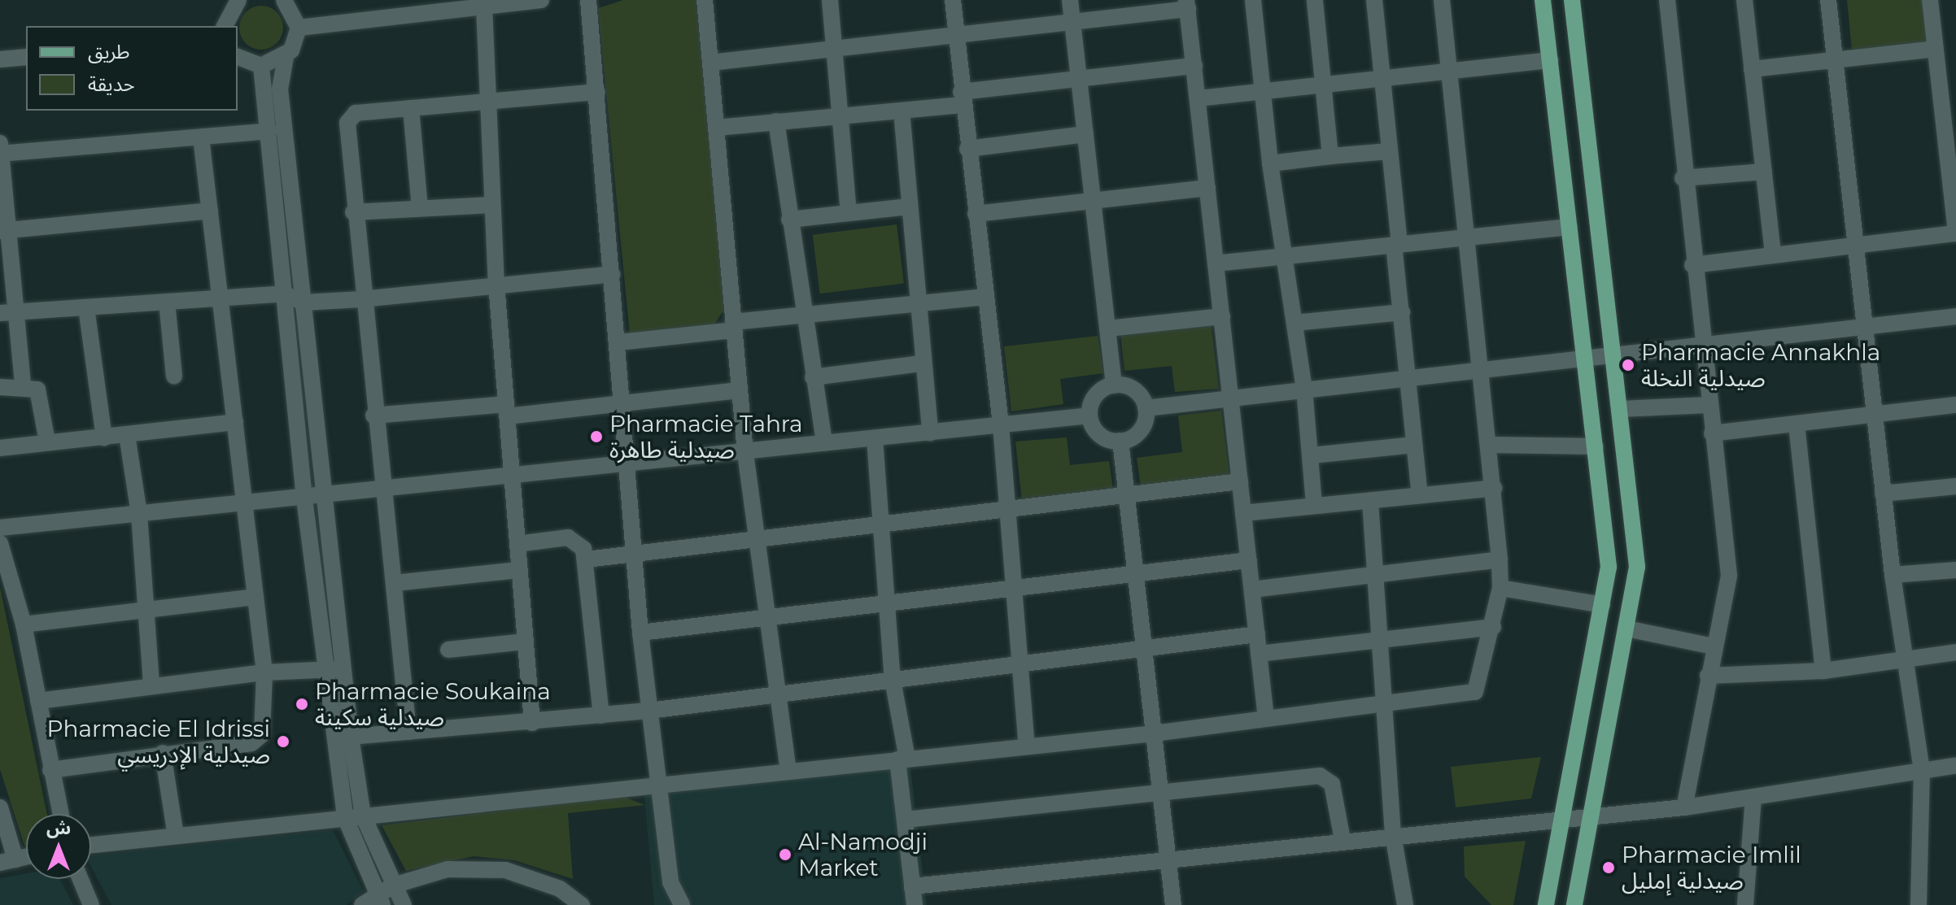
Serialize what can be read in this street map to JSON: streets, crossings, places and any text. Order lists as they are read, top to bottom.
{
  "places": [
    "Pharmacie Annakhla صيدلية النخلة",
    "Pharmacie Tahra صيدلية طاهرة",
    "Pharmacie Soukaina صيدلية سكينة",
    "Pharmacie El Idrissi صيدلية الإدريسي",
    "Al-Namodji Market",
    "Pharmacie Imlil صيدلية إمليل"
  ],
  "legend": ["طريق", "حديقة"],
  "north": "top"
}
